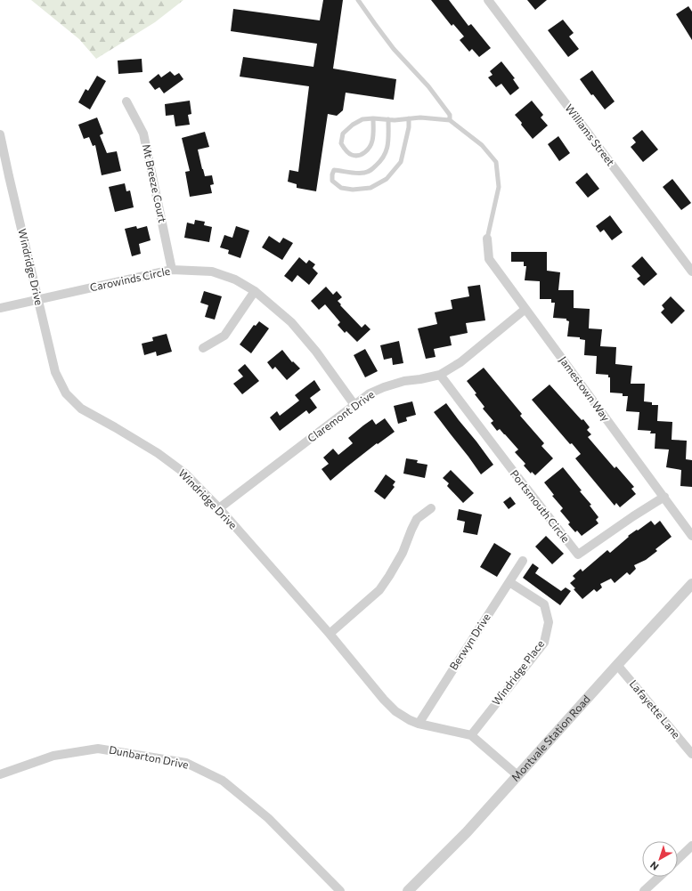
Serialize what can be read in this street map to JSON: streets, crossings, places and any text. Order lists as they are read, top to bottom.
{
  "streets": {
    "street": [
      "Williams Street",
      "Mt Breeze Court",
      "Windridge Drive",
      "Carowinds Circle",
      "Jamestown Way",
      "Claremont Drive",
      "Portsmouth Circle",
      "Berwyn Drive",
      "Windridge Place",
      "Lafayette Lane",
      "Montvale Station Road",
      "Dunbarton Drive"
    ]
  },
  "crossings": [
    ["Mt Breeze Court", "Carowinds Circle"],
    ["Windridge Drive", "Carowinds Circle"],
    ["Windridge Drive", "Claremont Drive"],
    ["Windridge Drive", "Berwyn Drive"],
    ["Windridge Drive", "Windridge Place"],
    ["Windridge Drive", "Montvale Station Road"],
    ["Carowinds Circle", "Claremont Drive"],
    ["Jamestown Way", "Claremont Drive"],
    ["Jamestown Way", "Portsmouth Circle"],
    ["Claremont Drive", "Portsmouth Circle"],
    ["Berwyn Drive", "Windridge Place"],
    ["Lafayette Lane", "Montvale Station Road"]
  ],
  "north": "bottom left"
}
